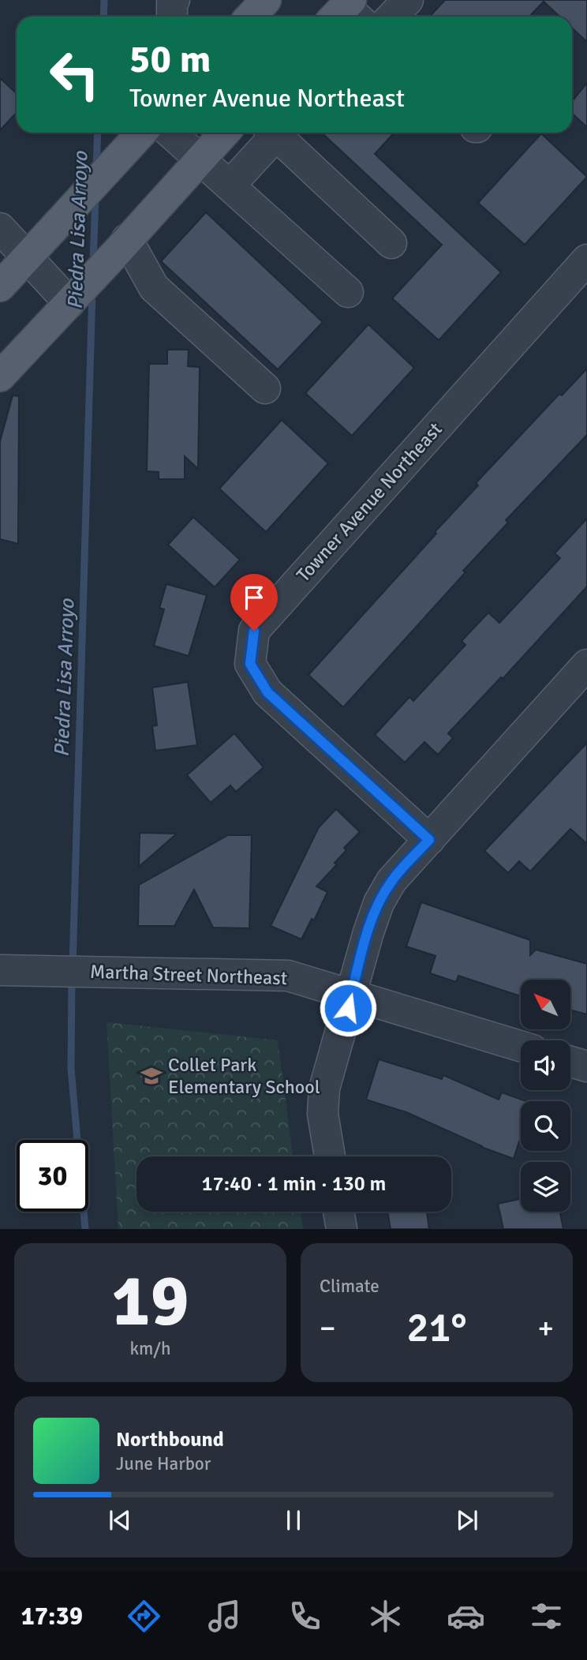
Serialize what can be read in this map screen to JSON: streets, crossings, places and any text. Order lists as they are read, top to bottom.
{
  "streets": {
    "street": ["Towner Avenue Northeast", "Martha Street Northeast"]
  },
  "water": ["Piedra Lisa Arroyo"],
  "places": {
    "school or university": ["Collet Park Elementary School"]
  },
  "north": "top left",
  "page": {
    "turn": ["50 m", "Towner Avenue Northeast"],
    "limit": "30",
    "trip": "17:40 · 1 min · 130 m",
    "tile": [
      ["19", "km/h"],
      "Climate"
    ],
    "heat": ["−", "21°", "+"],
    "song": ["Northbound", "June Harbor"],
    "tabs": "17:39"
  }
}
